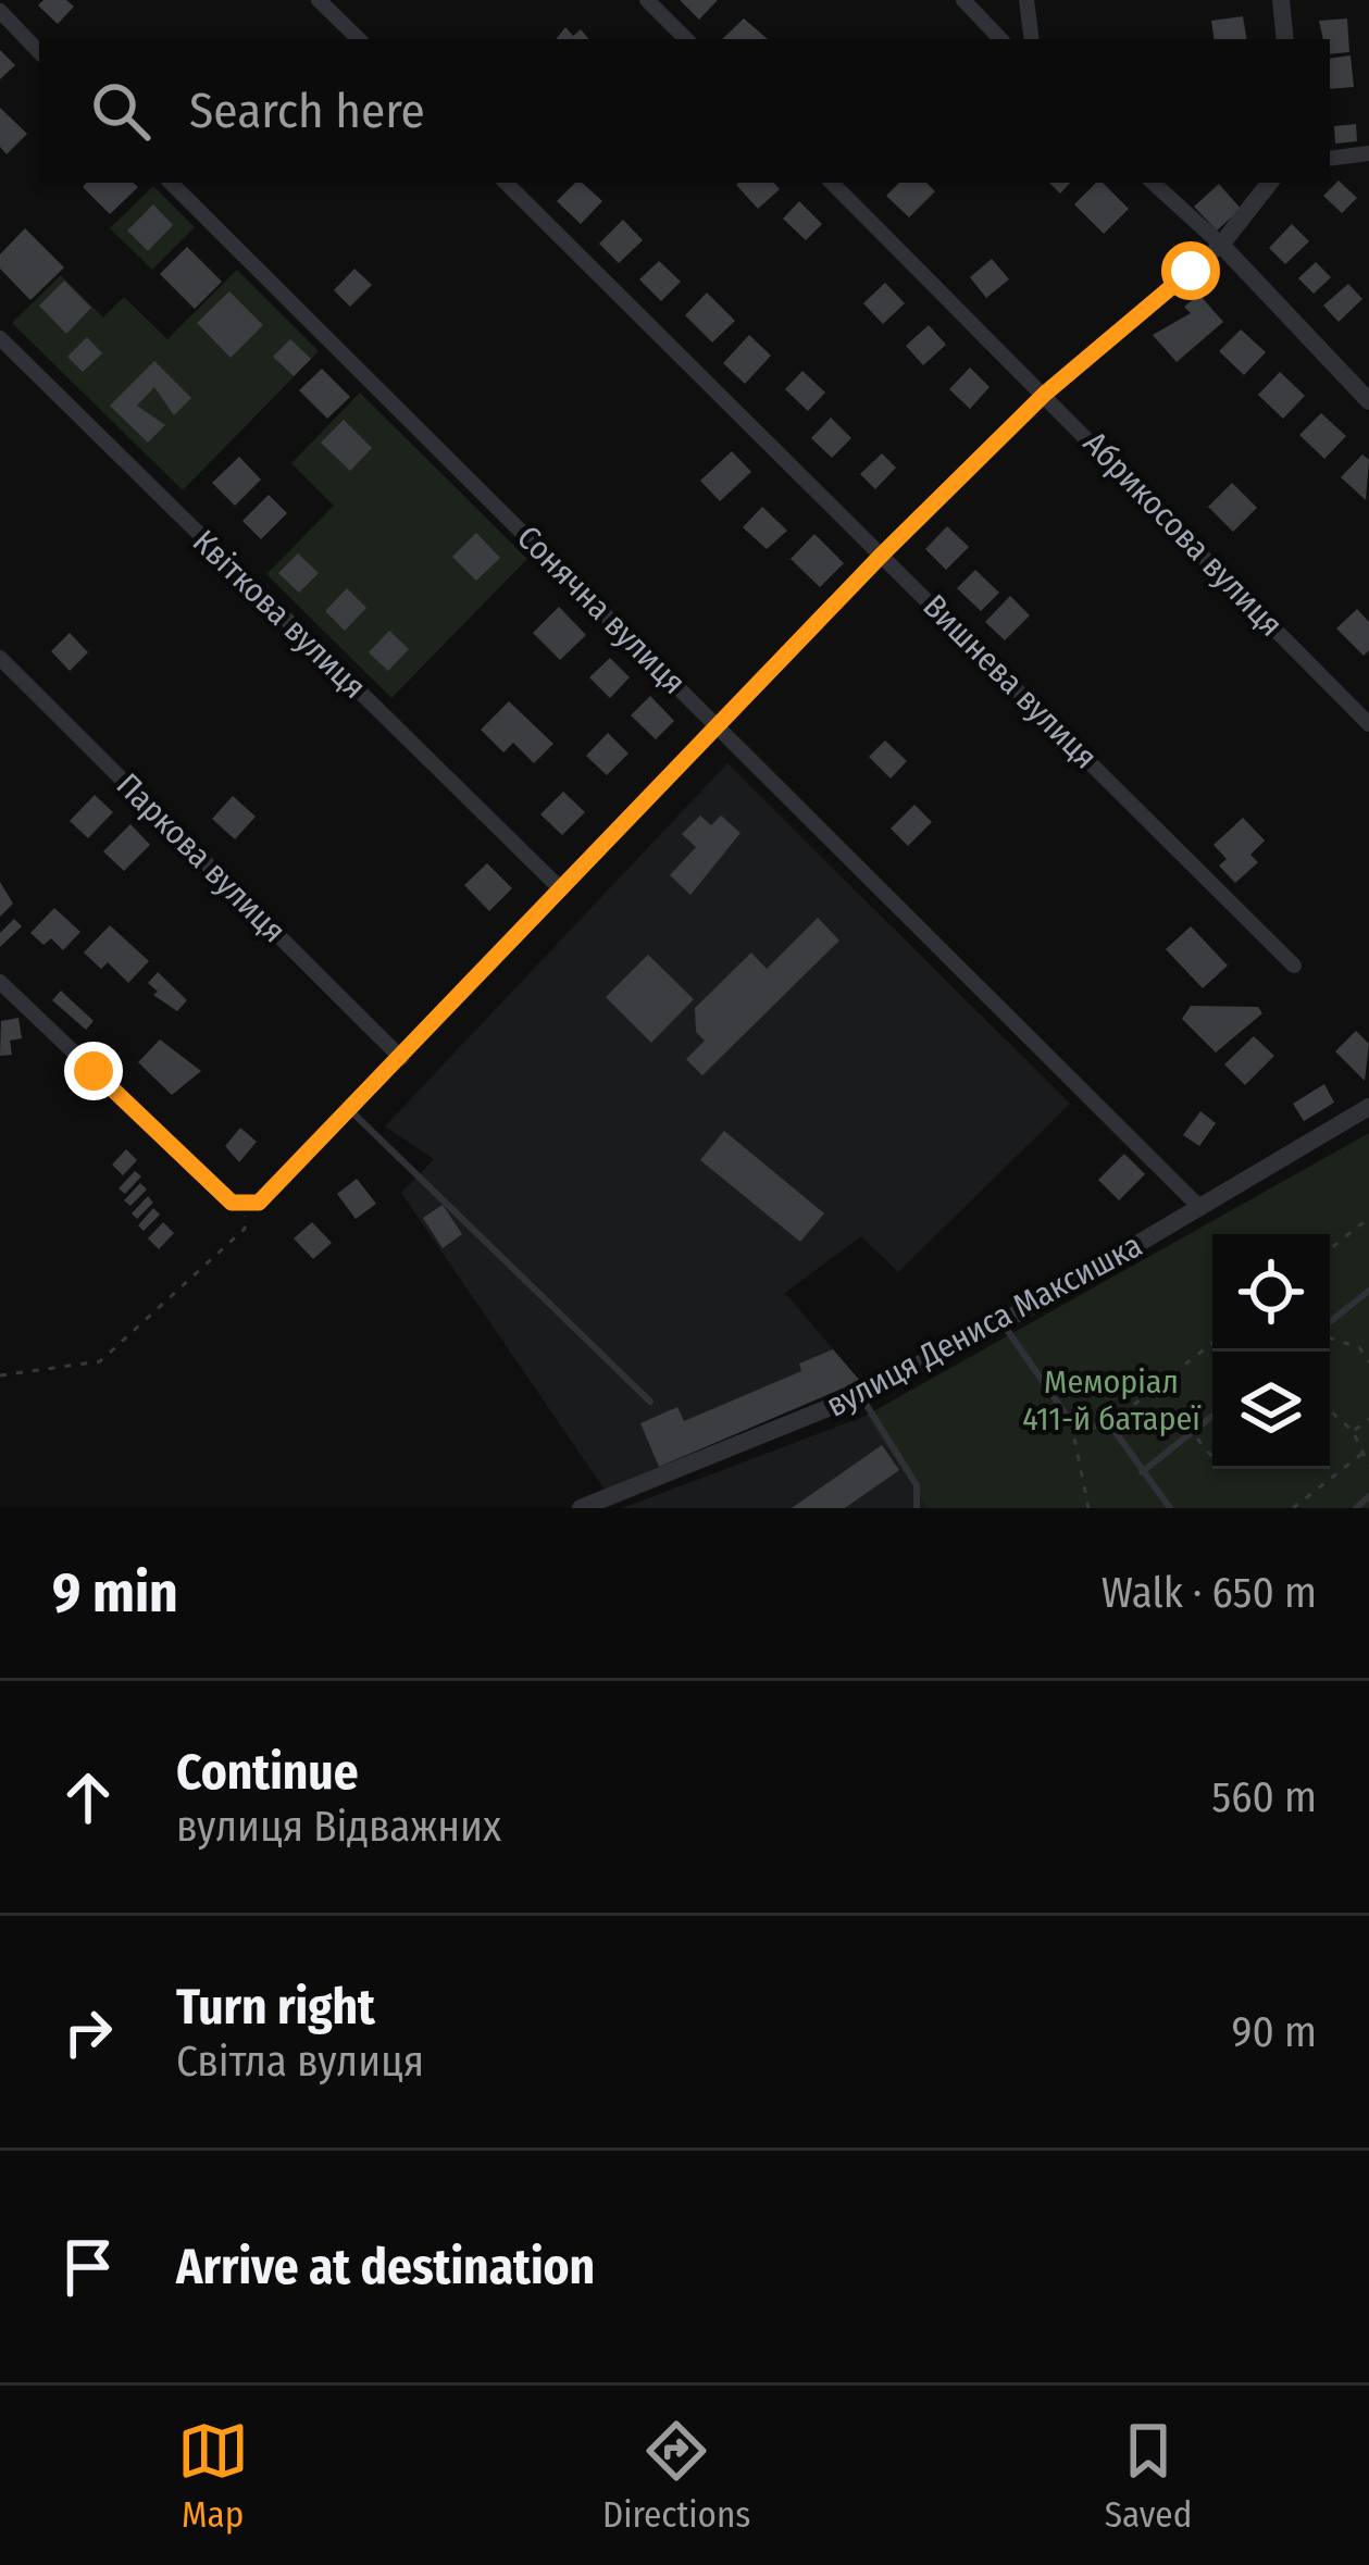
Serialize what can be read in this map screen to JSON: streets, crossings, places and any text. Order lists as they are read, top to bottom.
{
  "streets": {
    "street": [
      "Абрикосова вулиця",
      "Сонячна вулиця",
      "Квіткова вулиця",
      "Вишнева вулиця",
      "Паркова вулиця",
      "вулиця Дениса Максишка"
    ]
  },
  "crossings": [
    ["Сонячна вулиця", "вулиця Дениса Максишка"]
  ],
  "parks": ["Меморіал 411-й батареї"],
  "page": {
    "search": "Search here",
    "heading": ["9 min", "Walk · 650 m"],
    "list": [
      ["Continue", "вулиця Відважних", "560 m"],
      ["Turn right", "Світла вулиця", "90 m"],
      "Arrive at destination"
    ],
    "nav": ["Map", "Directions", "Saved"]
  }
}
